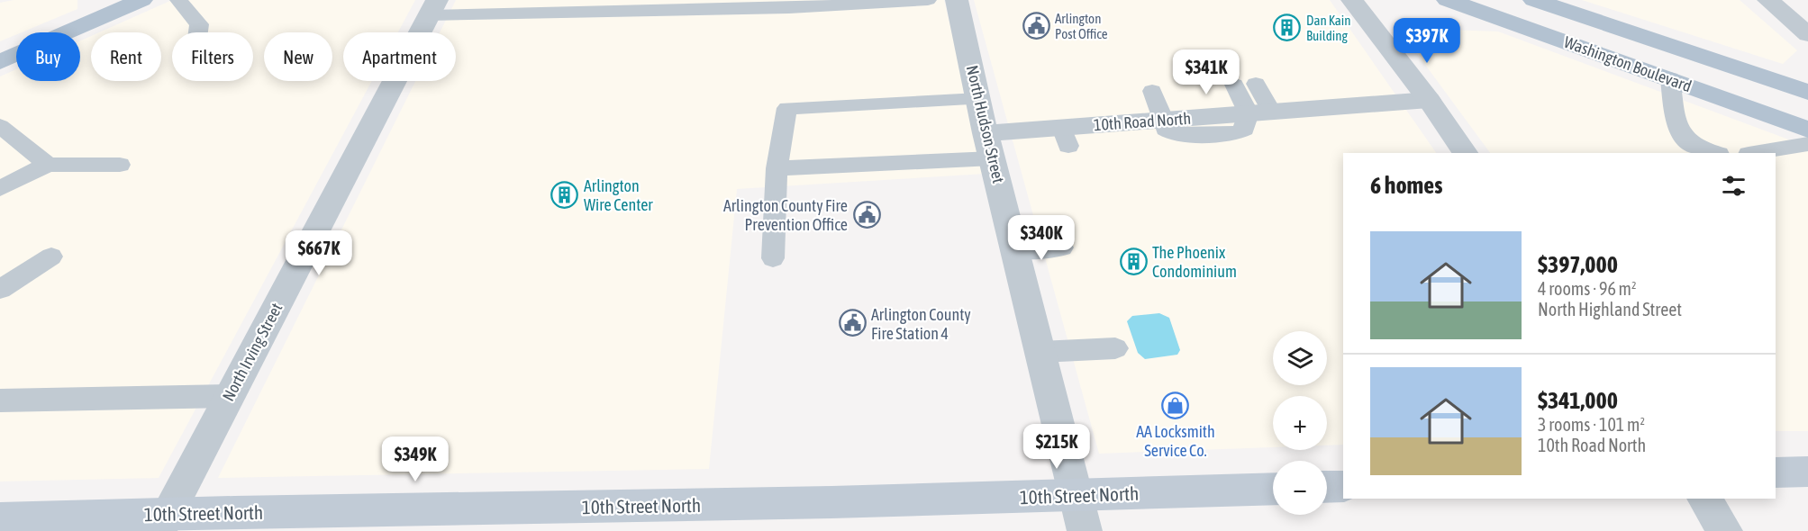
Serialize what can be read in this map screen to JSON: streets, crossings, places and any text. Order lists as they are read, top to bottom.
{
  "streets": {
    "main road": ["Washington Boulevard", "10th Street North"],
    "street": ["10th Road North", "North Hudson Street", "North Irving Street"]
  },
  "crossings": [
    ["10th Road North", "North Hudson Street"],
    ["North Hudson Street", "10th Street North"],
    ["North Irving Street", "10th Street North"]
  ],
  "places": {
    "public building": ["Arlington Post Office", "Arlington County Fire Prevention Office", "Arlington County Fire Station 4"],
    "building": ["Dan Kain Building", "Arlington Wire Center", "The Phoenix Condominium"],
    "shop": ["AA Locksmith Service Co."]
  },
  "page": {
    "price": [
      "$397K",
      "$341K",
      "$340K",
      "$667K",
      "$215K",
      "$349K"
    ],
    "chip": [
      "Buy",
      "Rent",
      "Filters",
      "New",
      "Apartment"
    ],
    "heading": "6 homes",
    "list": [
      {
        "name": "$397,000",
        "note": "4 rooms · 96 m² · North Highland Street"
      },
      {
        "name": "$341,000",
        "note": "3 rooms · 101 m² · 10th Road North"
      }
    ],
    "map_buttons": ["+", "−"]
  }
}
